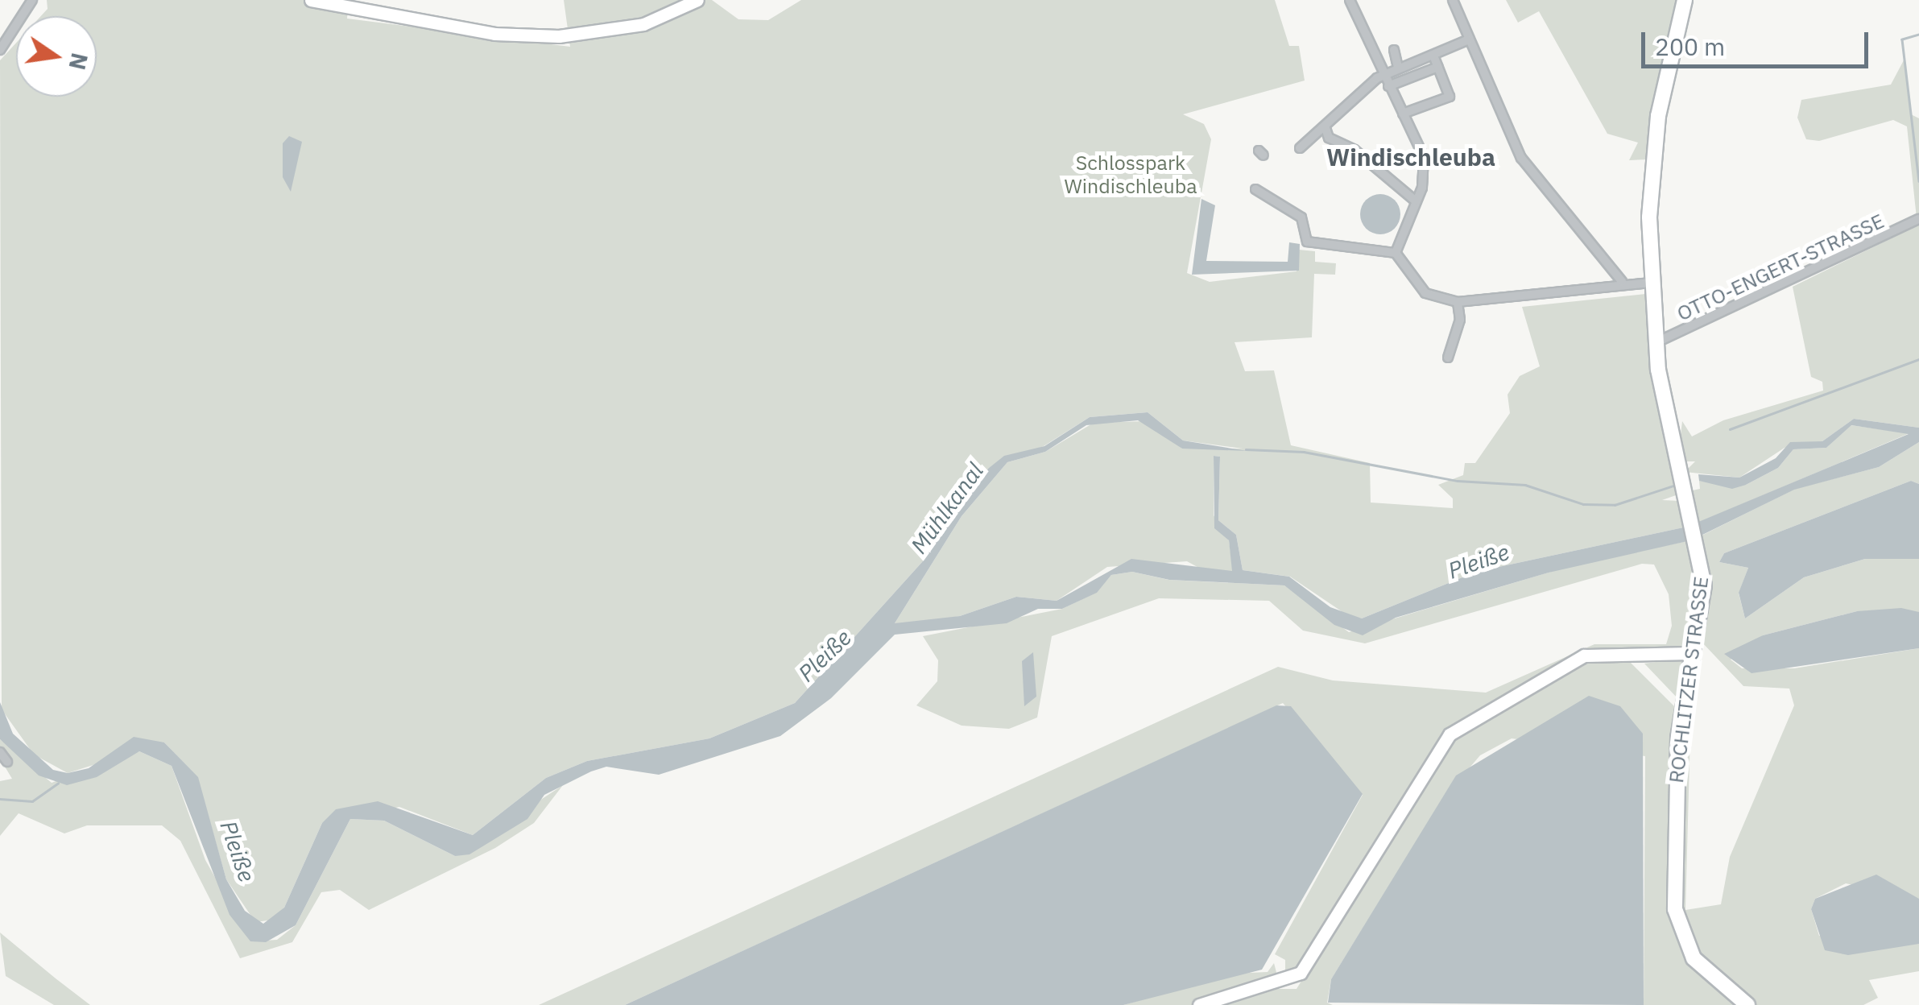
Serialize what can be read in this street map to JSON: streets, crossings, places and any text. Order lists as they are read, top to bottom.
{
  "streets": {
    "main road": ["ROCHLITZER STRASSE"],
    "street": ["OTTO-ENGERT-STRASSE"]
  },
  "crossings": [
    ["OTTO-ENGERT-STRASSE", "ROCHLITZER STRASSE"]
  ],
  "districts": ["Windischleuba"],
  "water": ["Mühlkanal", "Pleiße"],
  "parks": ["Schlosspark Windischleuba"],
  "scale_bar": "200 m",
  "north": "right"
}
